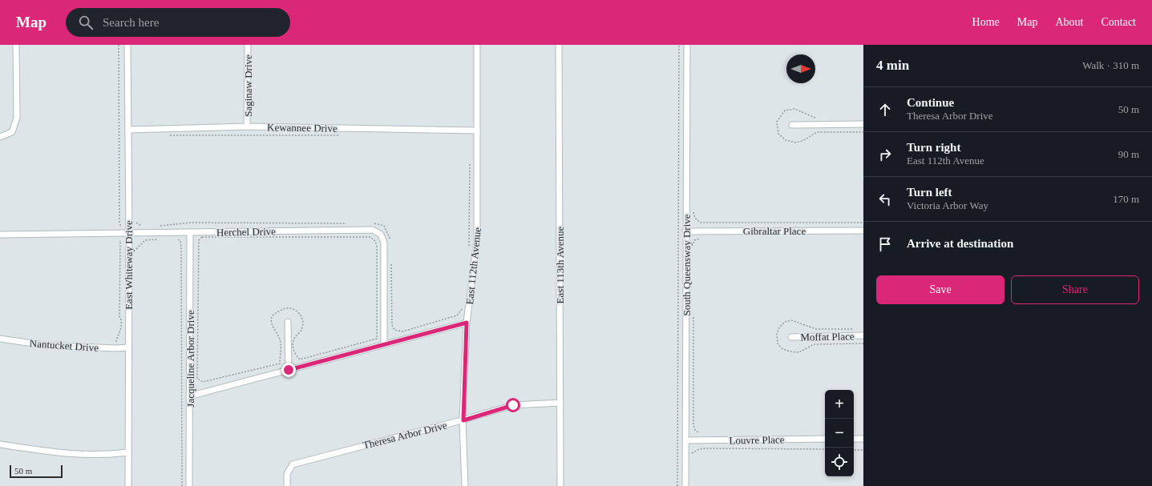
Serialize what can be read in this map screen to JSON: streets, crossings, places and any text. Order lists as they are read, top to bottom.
{
  "streets": {
    "street": [
      "Saginaw Drive",
      "Kewannee Drive",
      "Gibraltar Place",
      "Herchel Drive",
      "East Whiteway Drive",
      "East 113th Avenue",
      "South Queensway Drive",
      "East 112th Avenue",
      "Moffat Place",
      "Nantucket Drive",
      "Jacqueline Arbor Drive",
      "Theresa Arbor Drive",
      "Louvre Place"
    ]
  },
  "crossings": [
    ["Saginaw Drive", "Kewannee Drive"],
    ["Kewannee Drive", "East Whiteway Drive"],
    ["Kewannee Drive", "East 112th Avenue"],
    ["Gibraltar Place", "South Queensway Drive"],
    ["Herchel Drive", "East Whiteway Drive"],
    ["Herchel Drive", "Jacqueline Arbor Drive"],
    ["East Whiteway Drive", "Nantucket Drive"],
    ["East 113th Avenue", "Theresa Arbor Drive"],
    ["South Queensway Drive", "Louvre Place"],
    ["East 112th Avenue", "Theresa Arbor Drive"]
  ],
  "scale_bar": "50 m",
  "north": "right",
  "page": {
    "header": "Map",
    "search": "Search here",
    "nav": [
      "Home",
      "Map",
      "About",
      "Contact"
    ],
    "heading": ["4 min", "Walk · 310 m"],
    "list": [
      ["Continue", "Theresa Arbor Drive", "50 m"],
      ["Turn right", "East 112th Avenue", "90 m"],
      ["Turn left", "Victoria Arbor Way", "170 m"],
      "Arrive at destination"
    ],
    "buttons": ["Save", "Share"],
    "map_buttons": ["+", "−"],
    "scale": "50 m"
  }
}
